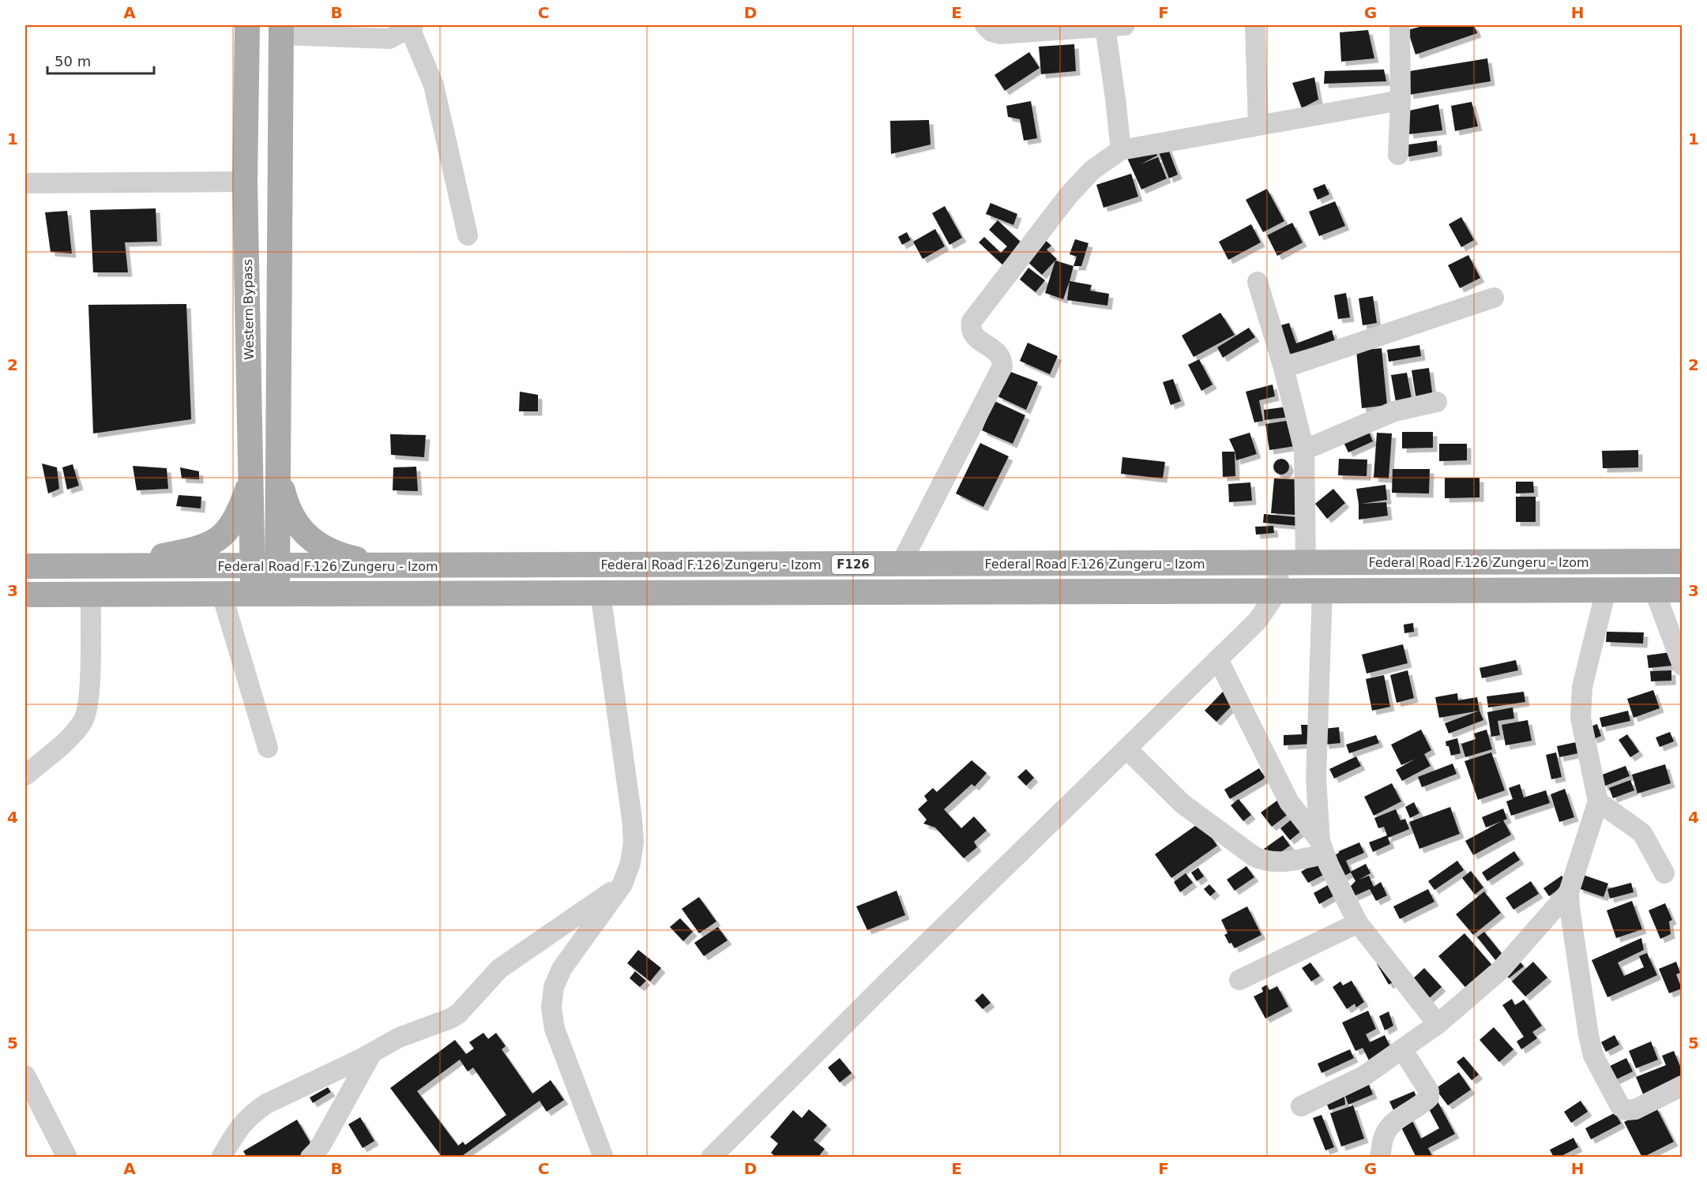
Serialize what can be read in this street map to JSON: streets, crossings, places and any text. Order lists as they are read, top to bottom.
{
  "streets": {
    "main road": ["Western Bypass", "Federal Road F.126 Zungeru - Izom", "F126"]
  },
  "crossings": [
    ["Western Bypass", "Federal Road F.126 Zungeru - Izom"],
    ["Western Bypass", "F126"]
  ],
  "scale_bar": "50 m",
  "grid": {
    "columns": [
      "A",
      "B",
      "C",
      "D",
      "E",
      "F",
      "G",
      "H"
    ],
    "rows": [
      "1",
      "2",
      "3",
      "4",
      "5"
    ]
  }
}
